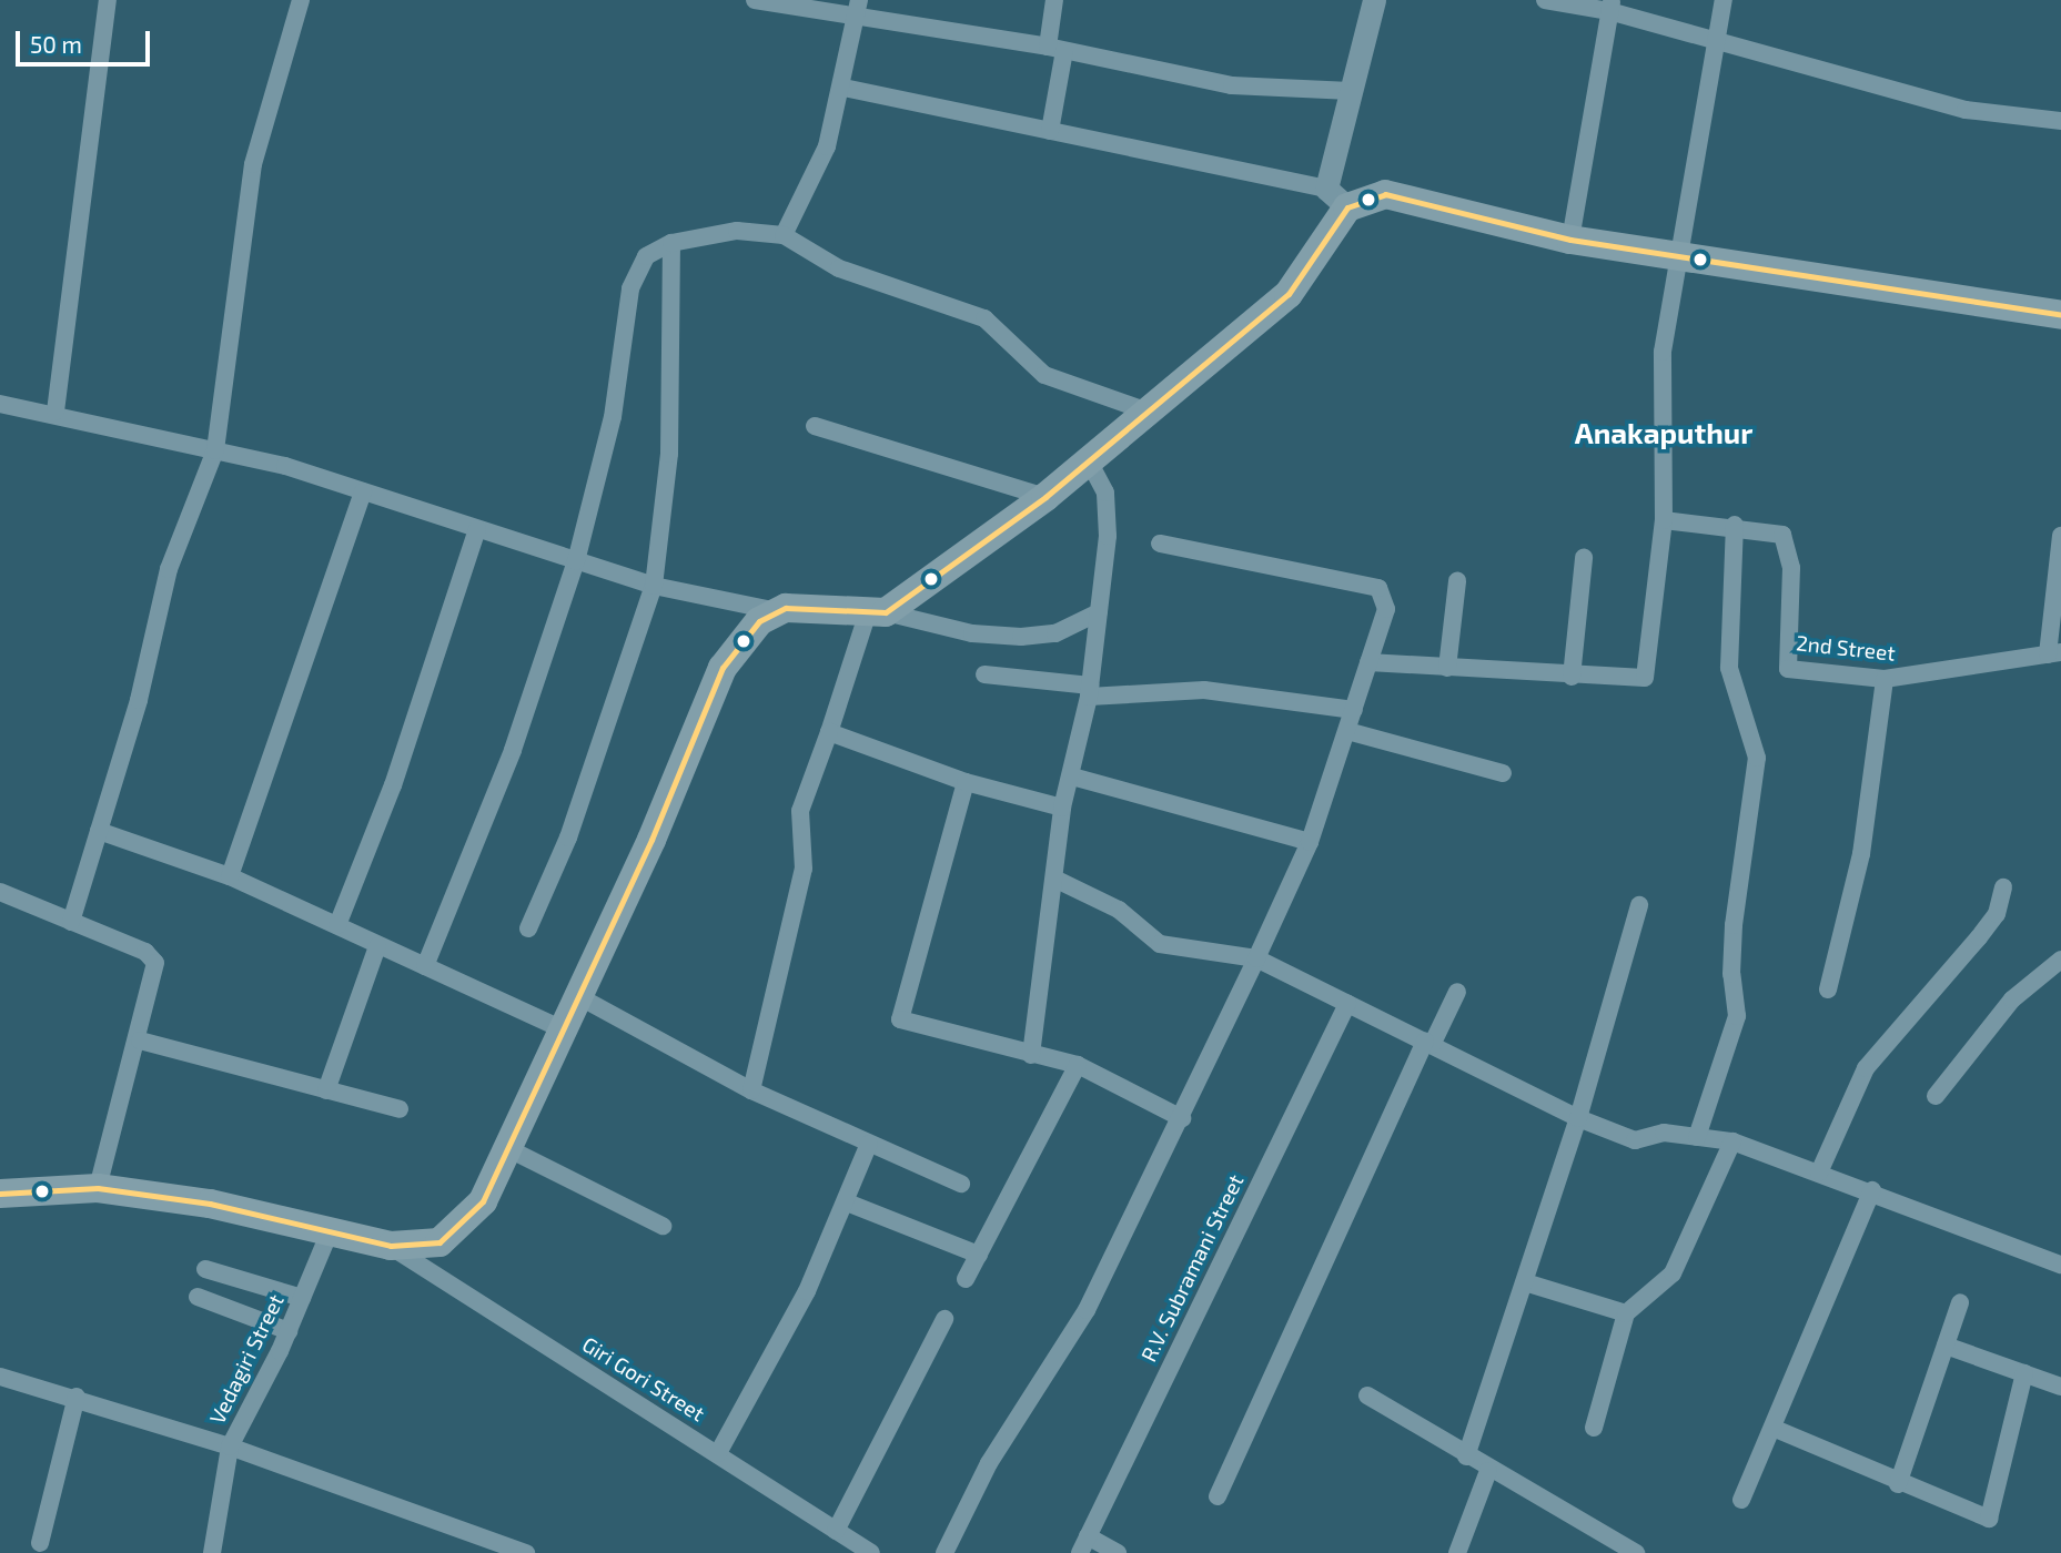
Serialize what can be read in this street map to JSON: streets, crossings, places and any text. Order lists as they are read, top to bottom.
{
  "streets": {
    "street": [
      "2nd Street",
      "R.V. Subramani Street",
      "Vedagiri Street",
      "Giri Gori Street"
    ]
  },
  "districts": ["Anakaputhur"],
  "scale_bar": "50 m"
}
